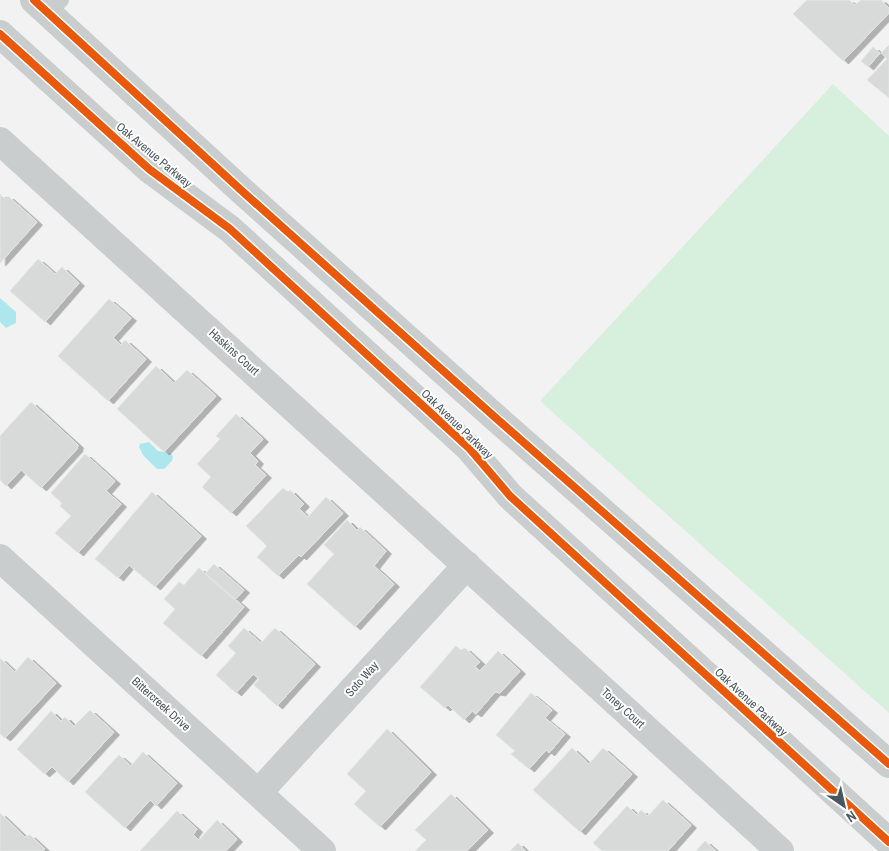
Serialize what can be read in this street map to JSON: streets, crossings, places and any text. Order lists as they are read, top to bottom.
{
  "streets": {
    "street": [
      "Oak Avenue Parkway",
      "Haskins Court",
      "Soto Way",
      "Bittercreek Drive",
      "Toney Court"
    ]
  },
  "crossings": [
    ["Haskins Court", "Soto Way"],
    ["Haskins Court", "Toney Court"],
    ["Soto Way", "Bittercreek Drive"],
    ["Soto Way", "Toney Court"]
  ],
  "north": "bottom right"
}
